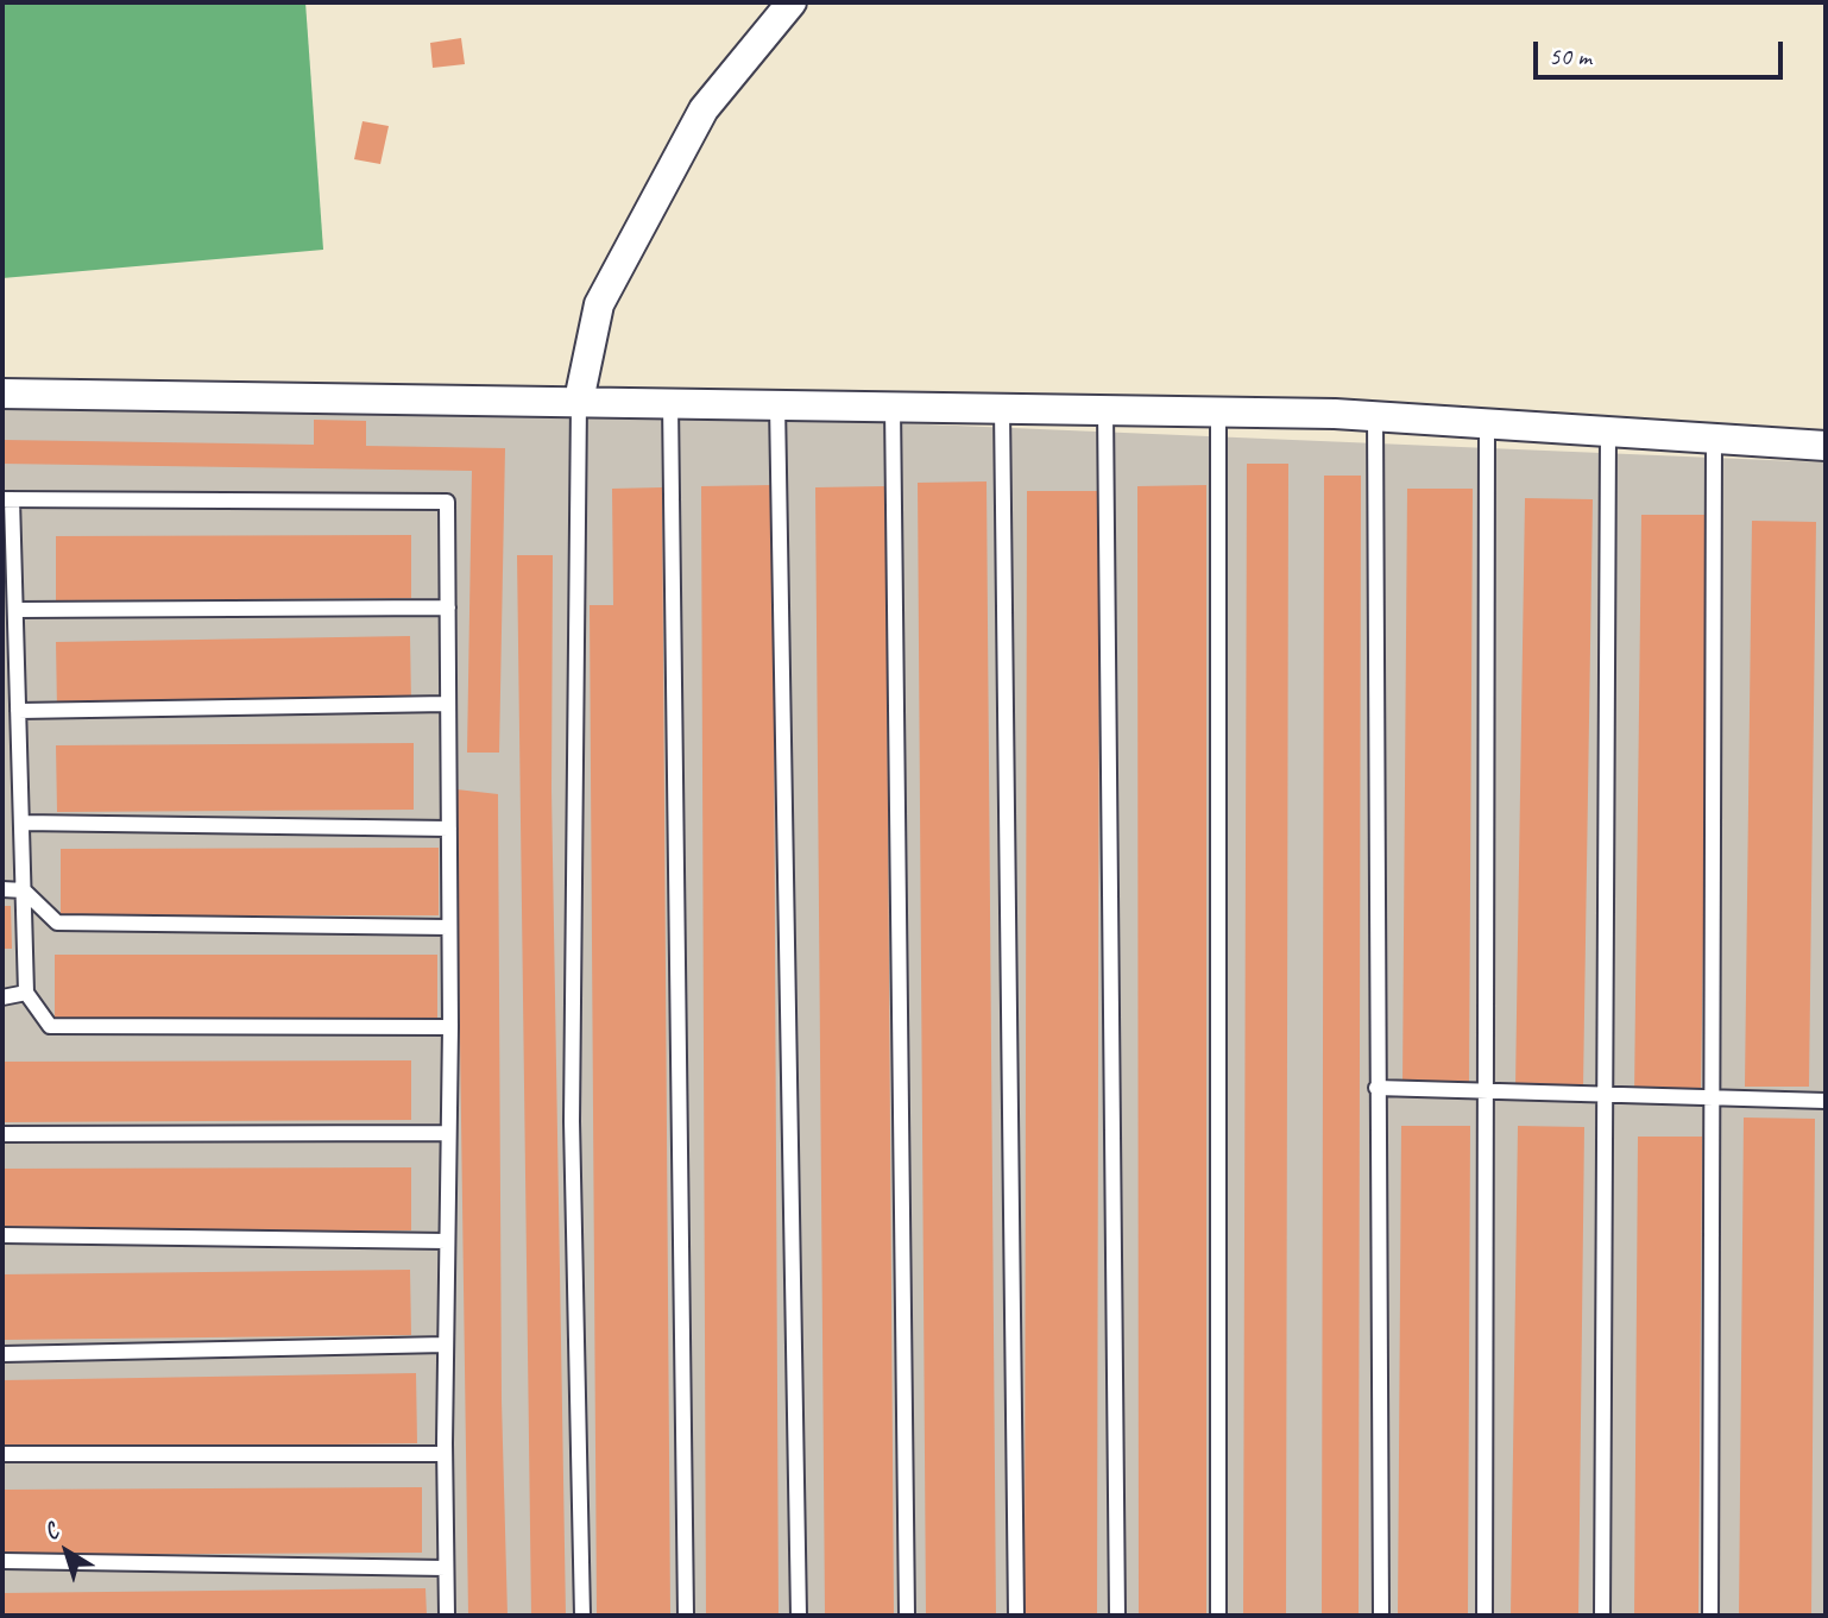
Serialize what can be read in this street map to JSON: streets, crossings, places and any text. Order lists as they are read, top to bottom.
{
  "scale_bar": "50 m",
  "north": "top left"
}
